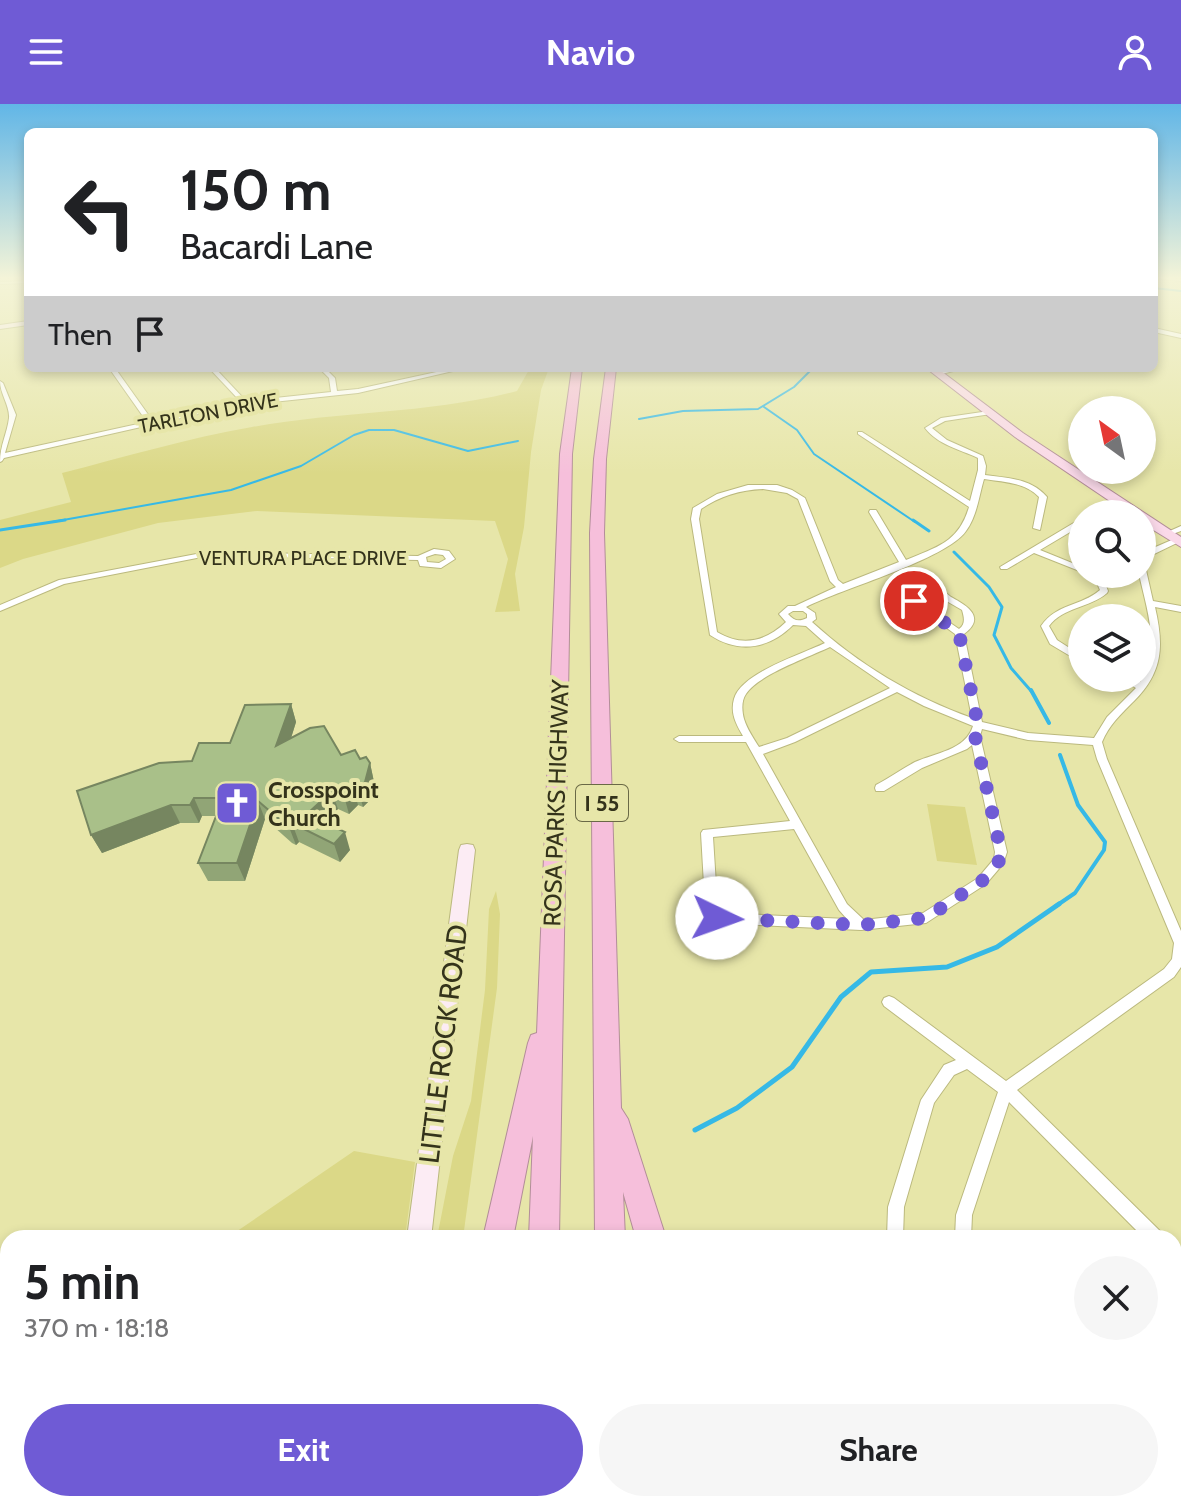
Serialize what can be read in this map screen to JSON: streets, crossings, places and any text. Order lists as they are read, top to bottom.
{
  "streets": {
    "highway": ["ROSA PARKS HIGHWAY", "I 55"],
    "street": ["TARLTON DRIVE", "VENTURA PLACE DRIVE", "LITTLE ROCK ROAD"]
  },
  "places": {
    "church": ["Crosspoint Church"]
  },
  "north": "top left",
  "page": {
    "header": "Navio",
    "turn": ["150 m", "Bacardi Lane"],
    "then": "Then",
    "heading": ["5 min", "370 m · 18:18"],
    "buttons": ["Exit", "Share"]
  }
}
